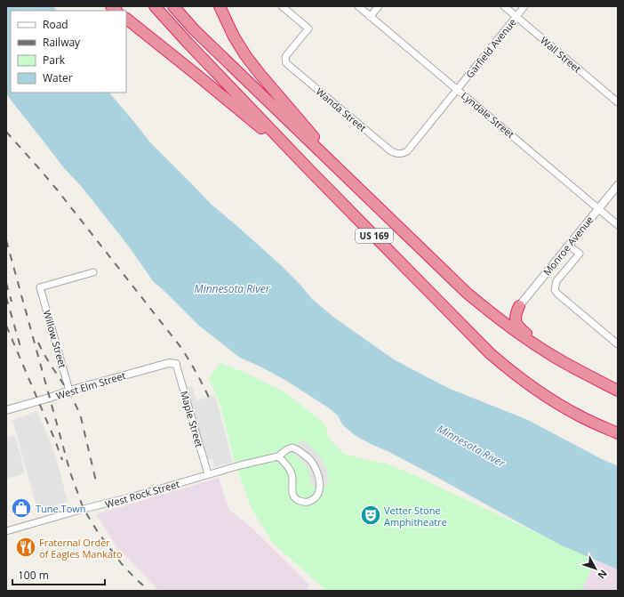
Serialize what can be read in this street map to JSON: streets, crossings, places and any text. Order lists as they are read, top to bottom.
{
  "streets": {
    "highway": ["US 169"],
    "street": [
      "Garfield Avenue",
      "Wall Street",
      "Wanda Street",
      "Lyndale Street",
      "Monroe Avenue",
      "Willow Street",
      "West Elm Street",
      "Maple Street",
      "West Rock Street"
    ]
  },
  "crossings": [
    ["Garfield Avenue", "Wall Street"],
    ["Garfield Avenue", "Wanda Street"],
    ["Garfield Avenue", "Lyndale Street"],
    ["Lyndale Street", "Monroe Avenue"],
    ["Willow Street", "West Elm Street"],
    ["West Elm Street", "Maple Street"],
    ["Maple Street", "West Rock Street"]
  ],
  "water": ["Minnesota River"],
  "places": {
    "shop": ["Tune Town"],
    "theatre": ["Vetter Stone Amphitheatre"],
    "restaurant": ["Fraternal Order of Eagles Mankato"]
  },
  "legend": [
    "Road",
    "Railway",
    "Park",
    "Water"
  ],
  "scale_bar": "100 m",
  "north": "bottom right"
}
